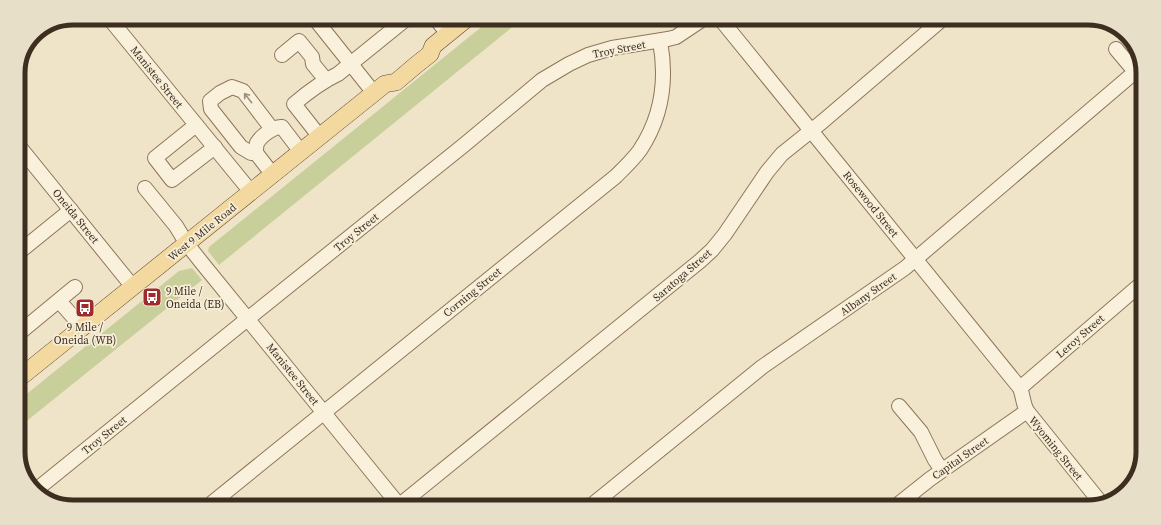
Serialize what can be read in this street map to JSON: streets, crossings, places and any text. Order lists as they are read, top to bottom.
{
  "streets": {
    "main road": ["West 9 Mile Road"],
    "street": [
      "Troy Street",
      "Manistee Street",
      "Rosewood Street",
      "Oneida Street",
      "Saratoga Street",
      "Corning Street",
      "Albany Street",
      "Leroy Street",
      "Wyoming Street",
      "Capital Street"
    ]
  },
  "crossings": [
    ["Troy Street", "Manistee Street"],
    ["Troy Street", "Corning Street"],
    ["Manistee Street", "West 9 Mile Road"],
    ["Manistee Street", "Corning Street"],
    ["Rosewood Street", "Saratoga Street"],
    ["Rosewood Street", "Albany Street"],
    ["Rosewood Street", "Leroy Street"],
    ["Rosewood Street", "Wyoming Street"],
    ["Oneida Street", "West 9 Mile Road"],
    ["Leroy Street", "Wyoming Street"],
    ["Wyoming Street", "Capital Street"]
  ],
  "places": {
    "bus stop": ["9 Mile / Oneida (EB)", "9 Mile / Oneida (WB)"]
  }
}
